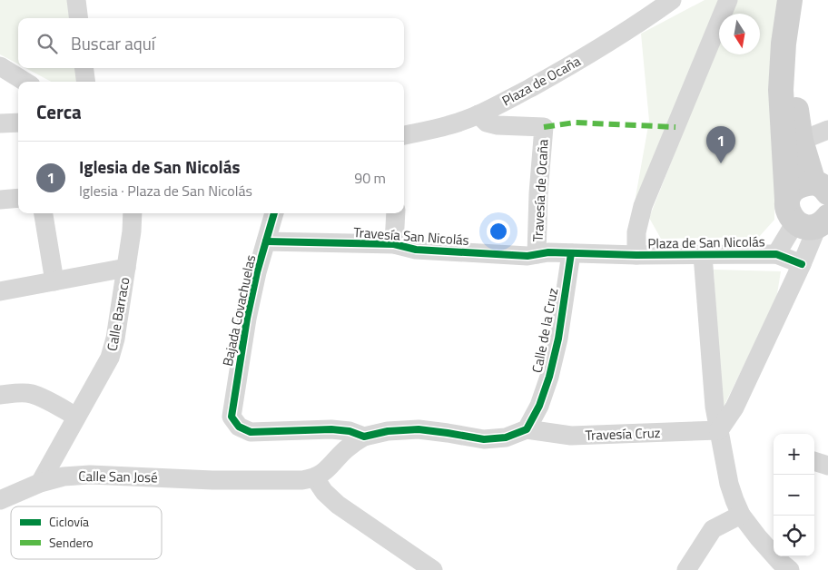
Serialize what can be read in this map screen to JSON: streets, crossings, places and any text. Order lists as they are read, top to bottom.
{
  "streets": {
    "street": [
      "Plaza de Ocaña",
      "Travesía de Ocaña",
      "Travesía San Nicolás",
      "Plaza de San Nicolás",
      "Bajada Covachuelas",
      "Calle Barraco",
      "Calle de la Cruz",
      "Travesía Cruz",
      "Calle San José"
    ]
  },
  "crossings": [
    ["Plaza de Ocaña", "Travesía de Ocaña"],
    ["Travesía de Ocaña", "Travesía San Nicolás"],
    ["Travesía San Nicolás", "Plaza de San Nicolás"],
    ["Travesía San Nicolás", "Bajada Covachuelas"],
    ["Travesía San Nicolás", "Calle de la Cruz"],
    ["Plaza de San Nicolás", "Travesía Cruz"],
    ["Calle Barraco", "Calle San José"],
    ["Calle de la Cruz", "Travesía Cruz"]
  ],
  "legend": ["Ciclovía", "Sendero"],
  "north": "bottom",
  "page": {
    "search": "Buscar aquí",
    "heading": "Cerca",
    "pins": "1",
    "list": [
      {
        "mark": "1",
        "name": "Iglesia de San Nicolás",
        "note": "Iglesia · Plaza de San Nicolás",
        "value": "90 m"
      }
    ],
    "map_buttons": ["+", "−"]
  }
}
